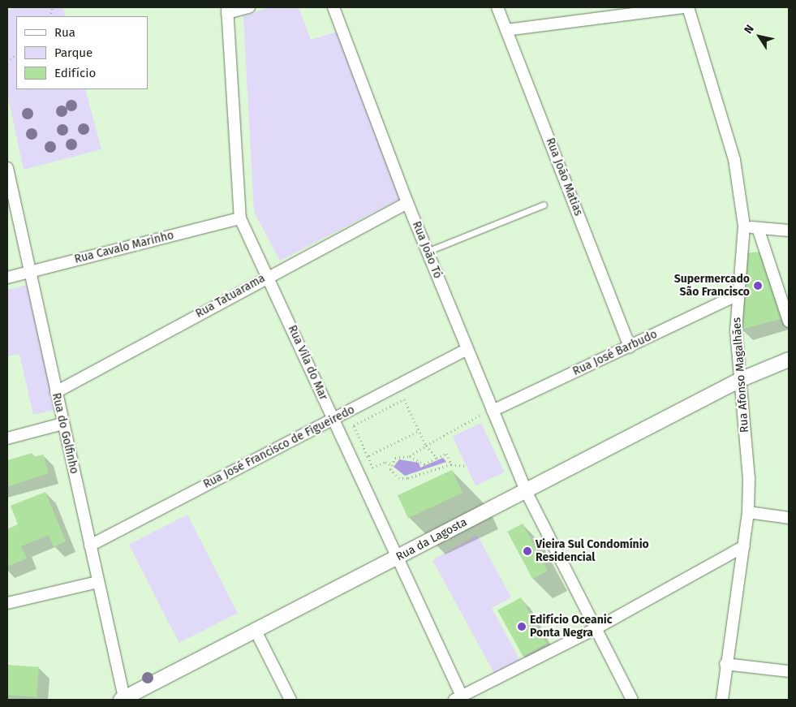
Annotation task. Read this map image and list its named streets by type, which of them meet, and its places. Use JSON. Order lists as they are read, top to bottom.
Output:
{
  "streets": {
    "street": [
      "Rua João Matias",
      "Rua Cavalo Marinho",
      "Rua João Tó",
      "Rua Tatuarama",
      "Rua José Barbudo",
      "Rua Vila do Mar",
      "Rua Afonso Magalhães",
      "Rua do Golfinho",
      "Rua José Francisco de Figueiredo",
      "Rua da Lagosta"
    ]
  },
  "crossings": [
    ["Rua João Matias", "Rua José Barbudo"],
    ["Rua Cavalo Marinho", "Rua Vila do Mar"],
    ["Rua Cavalo Marinho", "Rua do Golfinho"],
    ["Rua João Tó", "Rua Tatuarama"],
    ["Rua João Tó", "Rua José Barbudo"],
    ["Rua João Tó", "Rua José Francisco de Figueiredo"],
    ["Rua João Tó", "Rua da Lagosta"],
    ["Rua Tatuarama", "Rua Vila do Mar"],
    ["Rua Tatuarama", "Rua do Golfinho"],
    ["Rua José Barbudo", "Rua Afonso Magalhães"],
    ["Rua Vila do Mar", "Rua José Francisco de Figueiredo"],
    ["Rua Vila do Mar", "Rua da Lagosta"],
    ["Rua Afonso Magalhães", "Rua da Lagosta"],
    ["Rua do Golfinho", "Rua José Francisco de Figueiredo"],
    ["Rua do Golfinho", "Rua da Lagosta"]
  ],
  "places": ["Supermercado São Francisco", "Vieira Sul Condomínio Residencial", "Edifício Oceanic Ponta Negra"],
  "legend": ["Rua", "Parque", "Edifício"],
  "north": "top left"
}
